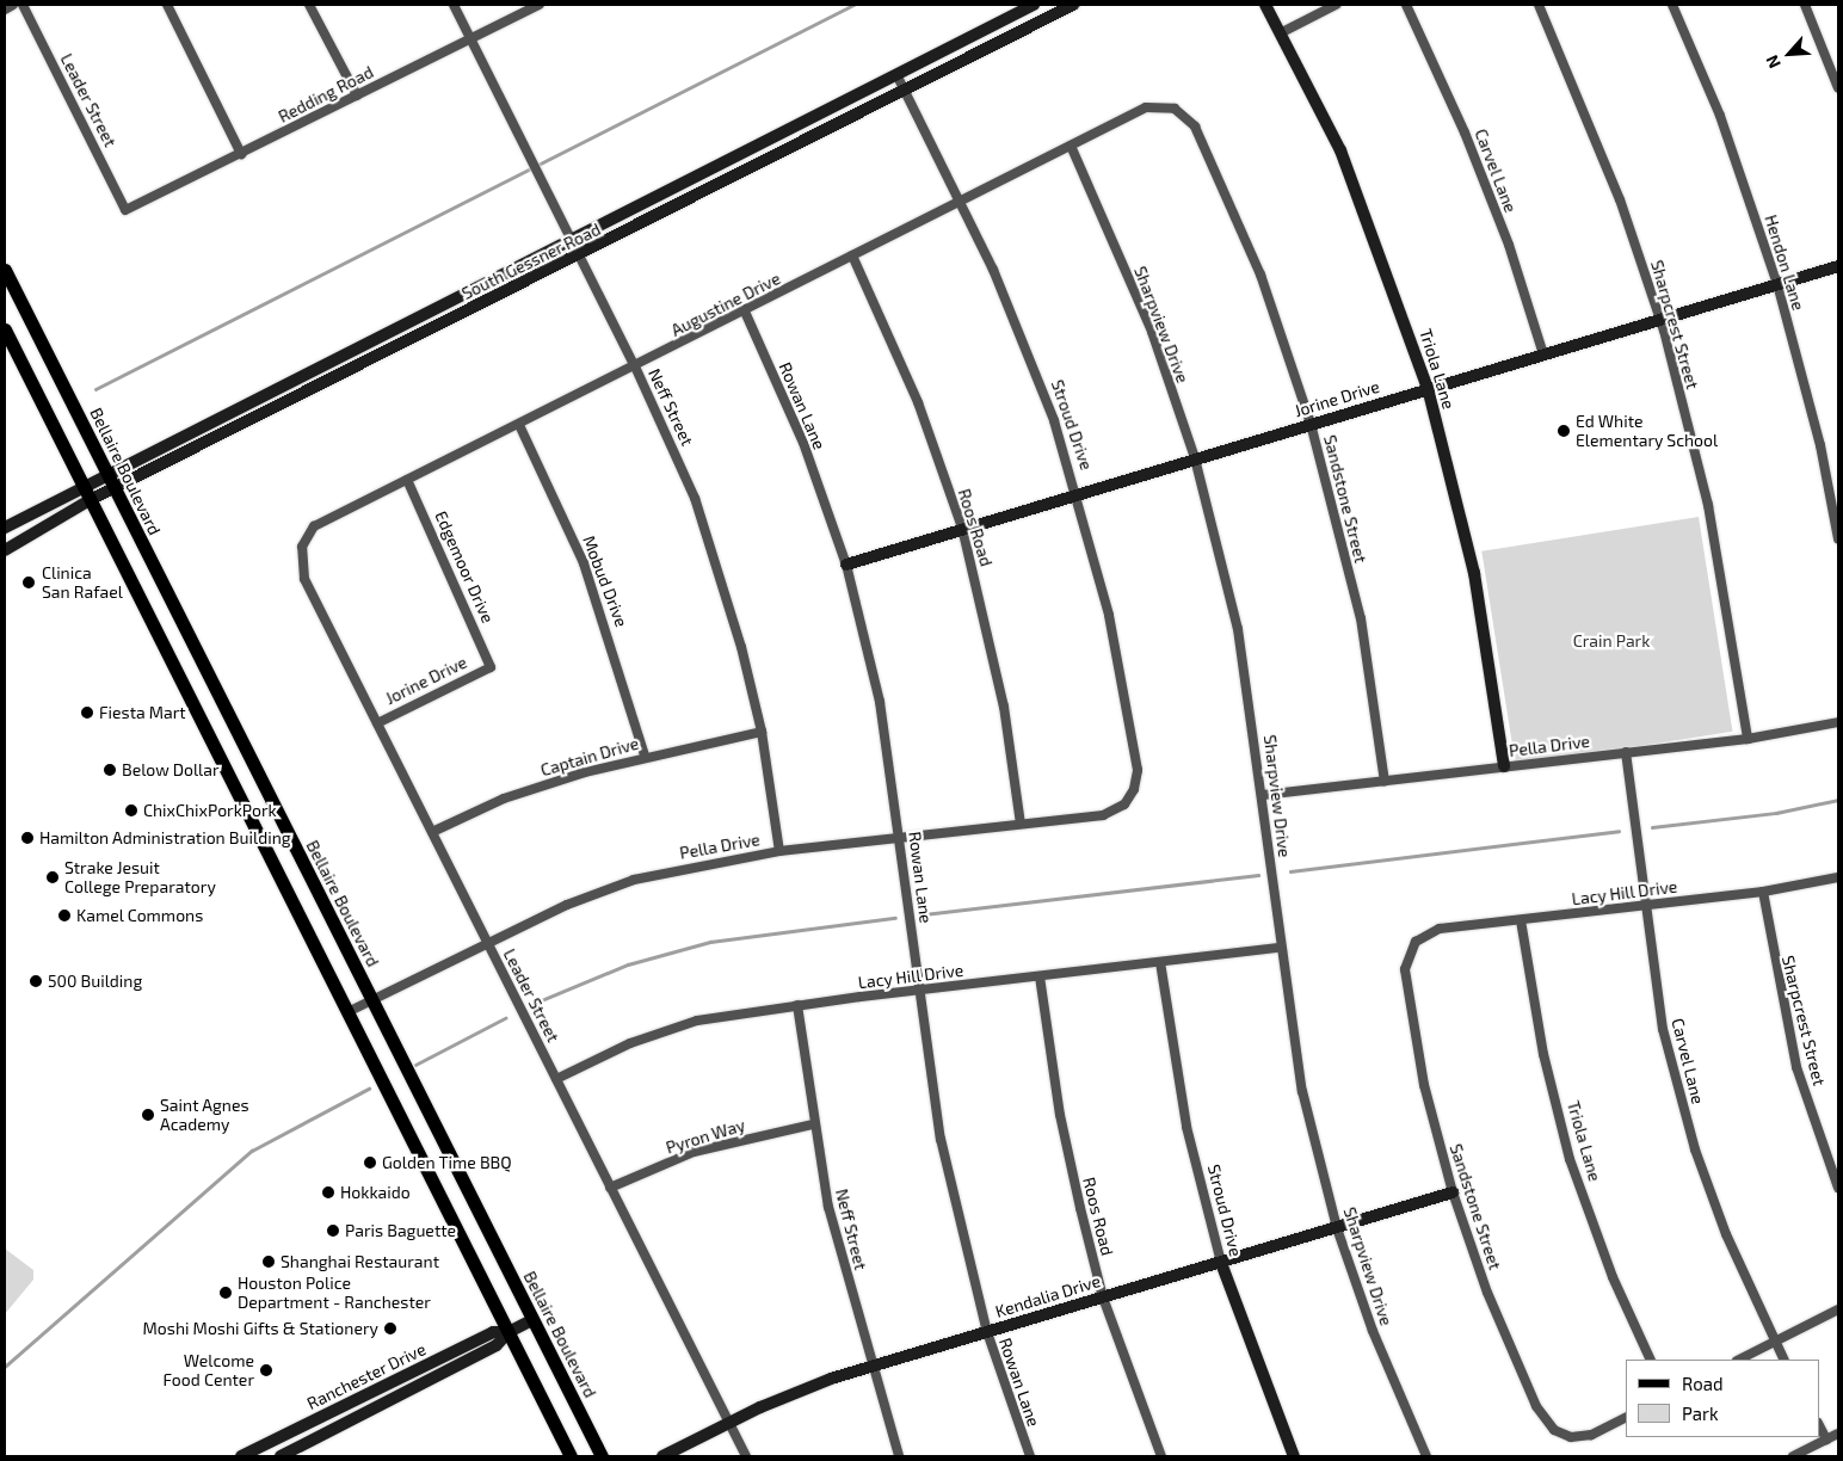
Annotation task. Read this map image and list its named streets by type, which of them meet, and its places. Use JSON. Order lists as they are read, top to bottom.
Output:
{
  "streets": {
    "main road": ["Bellaire Boulevard"],
    "street": [
      "Redding Road",
      "Leader Street",
      "Carvel Lane",
      "South Gessner Road",
      "Hendon Lane",
      "Augustine Drive",
      "Sharpview Drive",
      "Sharpcrest Street",
      "Triola Lane",
      "Jorine Drive",
      "Rowan Lane",
      "Neff Street",
      "Stroud Drive",
      "Sandstone Street",
      "Roos Road",
      "Edgemoor Drive",
      "Mobud Drive",
      "Pella Drive",
      "Captain Drive",
      "Lacy Hill Drive",
      "Pyron Way",
      "Kendalia Drive",
      "Ranchester Drive"
    ]
  },
  "crossings": [
    ["Redding Road", "Leader Street"],
    ["Redding Road", "Neff Street"],
    ["Leader Street", "Augustine Drive"],
    ["Leader Street", "Jorine Drive"],
    ["Leader Street", "Pella Drive"],
    ["Leader Street", "Captain Drive"],
    ["Leader Street", "Lacy Hill Drive"],
    ["Leader Street", "Pyron Way"],
    ["Leader Street", "Kendalia Drive"],
    ["Carvel Lane", "Jorine Drive"],
    ["Carvel Lane", "Pella Drive"],
    ["Carvel Lane", "Lacy Hill Drive"],
    ["South Gessner Road", "Neff Street"],
    ["South Gessner Road", "Stroud Drive"],
    ["South Gessner Road", "Bellaire Boulevard"],
    ["Hendon Lane", "Jorine Drive"],
    ["Augustine Drive", "Sharpview Drive"],
    ["Augustine Drive", "Rowan Lane"],
    ["Augustine Drive", "Neff Street"],
    ["Augustine Drive", "Stroud Drive"],
    ["Augustine Drive", "Sandstone Street"],
    ["Augustine Drive", "Roos Road"],
    ["Augustine Drive", "Edgemoor Drive"],
    ["Augustine Drive", "Mobud Drive"],
    ["Sharpview Drive", "Jorine Drive"],
    ["Sharpview Drive", "Pella Drive"],
    ["Sharpview Drive", "Lacy Hill Drive"],
    ["Sharpview Drive", "Kendalia Drive"],
    ["Sharpcrest Street", "Jorine Drive"],
    ["Sharpcrest Street", "Pella Drive"],
    ["Sharpcrest Street", "Lacy Hill Drive"],
    ["Triola Lane", "Jorine Drive"],
    ["Triola Lane", "Pella Drive"],
    ["Triola Lane", "Lacy Hill Drive"],
    ["Jorine Drive", "Rowan Lane"],
    ["Jorine Drive", "Stroud Drive"],
    ["Jorine Drive", "Sandstone Street"],
    ["Jorine Drive", "Roos Road"],
    ["Jorine Drive", "Edgemoor Drive"],
    ["Rowan Lane", "Pella Drive"],
    ["Rowan Lane", "Lacy Hill Drive"],
    ["Rowan Lane", "Kendalia Drive"],
    ["Neff Street", "Pella Drive"],
    ["Neff Street", "Captain Drive"],
    ["Neff Street", "Lacy Hill Drive"],
    ["Neff Street", "Pyron Way"],
    ["Neff Street", "Kendalia Drive"],
    ["Stroud Drive", "Pella Drive"],
    ["Stroud Drive", "Lacy Hill Drive"],
    ["Stroud Drive", "Kendalia Drive"],
    ["Bellaire Boulevard", "Pella Drive"],
    ["Bellaire Boulevard", "Ranchester Drive"],
    ["Sandstone Street", "Pella Drive"],
    ["Sandstone Street", "Lacy Hill Drive"],
    ["Sandstone Street", "Kendalia Drive"],
    ["Roos Road", "Pella Drive"],
    ["Roos Road", "Lacy Hill Drive"],
    ["Roos Road", "Kendalia Drive"],
    ["Mobud Drive", "Captain Drive"]
  ],
  "parks": ["Crain Park"],
  "places": [
    "Ed White Elementary School",
    "Clinica San Rafael",
    "Fiesta Mart",
    "Below Dollar",
    "ChixChixPorkPork",
    "Hamilton Administration Building",
    "Strake Jesuit College Preparatory",
    "Kamel Commons",
    "500 Building",
    "Saint Agnes Academy",
    "Golden Time BBQ",
    "Hokkaido",
    "Paris Baguette",
    "Shanghai Restaurant",
    "Houston Police Department - Ranchester",
    "Moshi Moshi Gifts & Stationery",
    "Welcome Food Center"
  ],
  "legend": ["Road", "Park"],
  "north": "bottom left"
}
